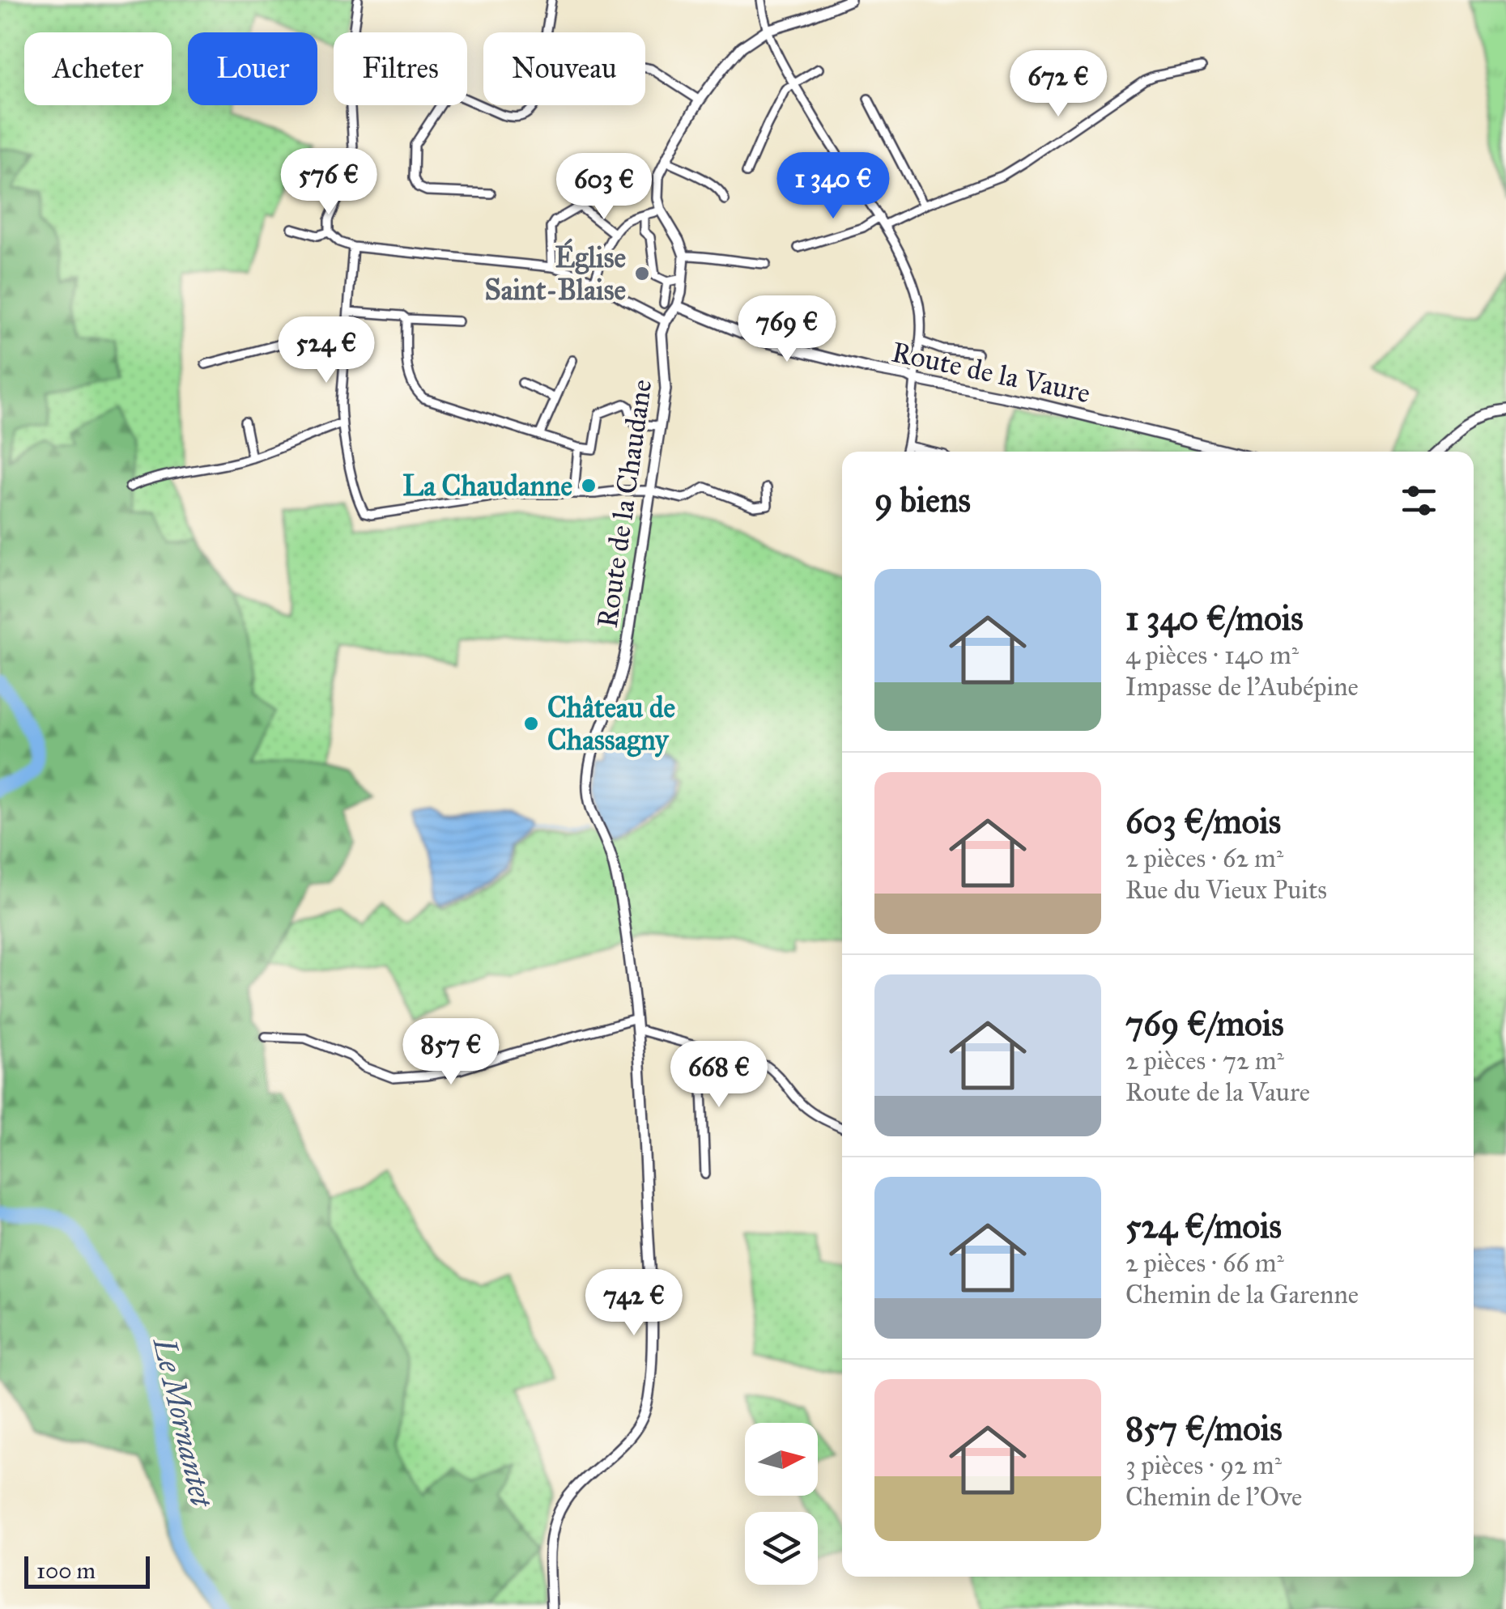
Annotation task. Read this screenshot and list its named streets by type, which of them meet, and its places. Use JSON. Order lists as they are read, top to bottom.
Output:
{
  "streets": {
    "street": ["Route de la Vaure", "Route de la Chaudane"]
  },
  "water": ["Le Mornantet"],
  "places": ["Église Saint-Blaise", "La Chaudanne", "Château de Chassagny"],
  "scale_bar": "100 m",
  "north": "right",
  "page": {
    "chip": [
      "Acheter",
      "Louer",
      "Filtres",
      "Nouveau"
    ],
    "price": [
      "672 €",
      "576 €",
      "1 340 €",
      "603 €",
      "769 €",
      "524 €",
      "857 €",
      "668 €",
      "742 €"
    ],
    "heading": "9 biens",
    "list": [
      {
        "name": "1 340 €/mois",
        "note": "4 pièces · 140 m² · Impasse de l'Aubépine"
      },
      {
        "name": "603 €/mois",
        "note": "2 pièces · 62 m² · Rue du Vieux Puits"
      },
      {
        "name": "769 €/mois",
        "note": "2 pièces · 72 m² · Route de la Vaure"
      },
      {
        "name": "524 €/mois",
        "note": "2 pièces · 66 m² · Chemin de la Garenne"
      },
      {
        "name": "857 €/mois",
        "note": "3 pièces · 92 m² · Chemin de l'Ove"
      }
    ],
    "scale": "100 m"
  }
}
